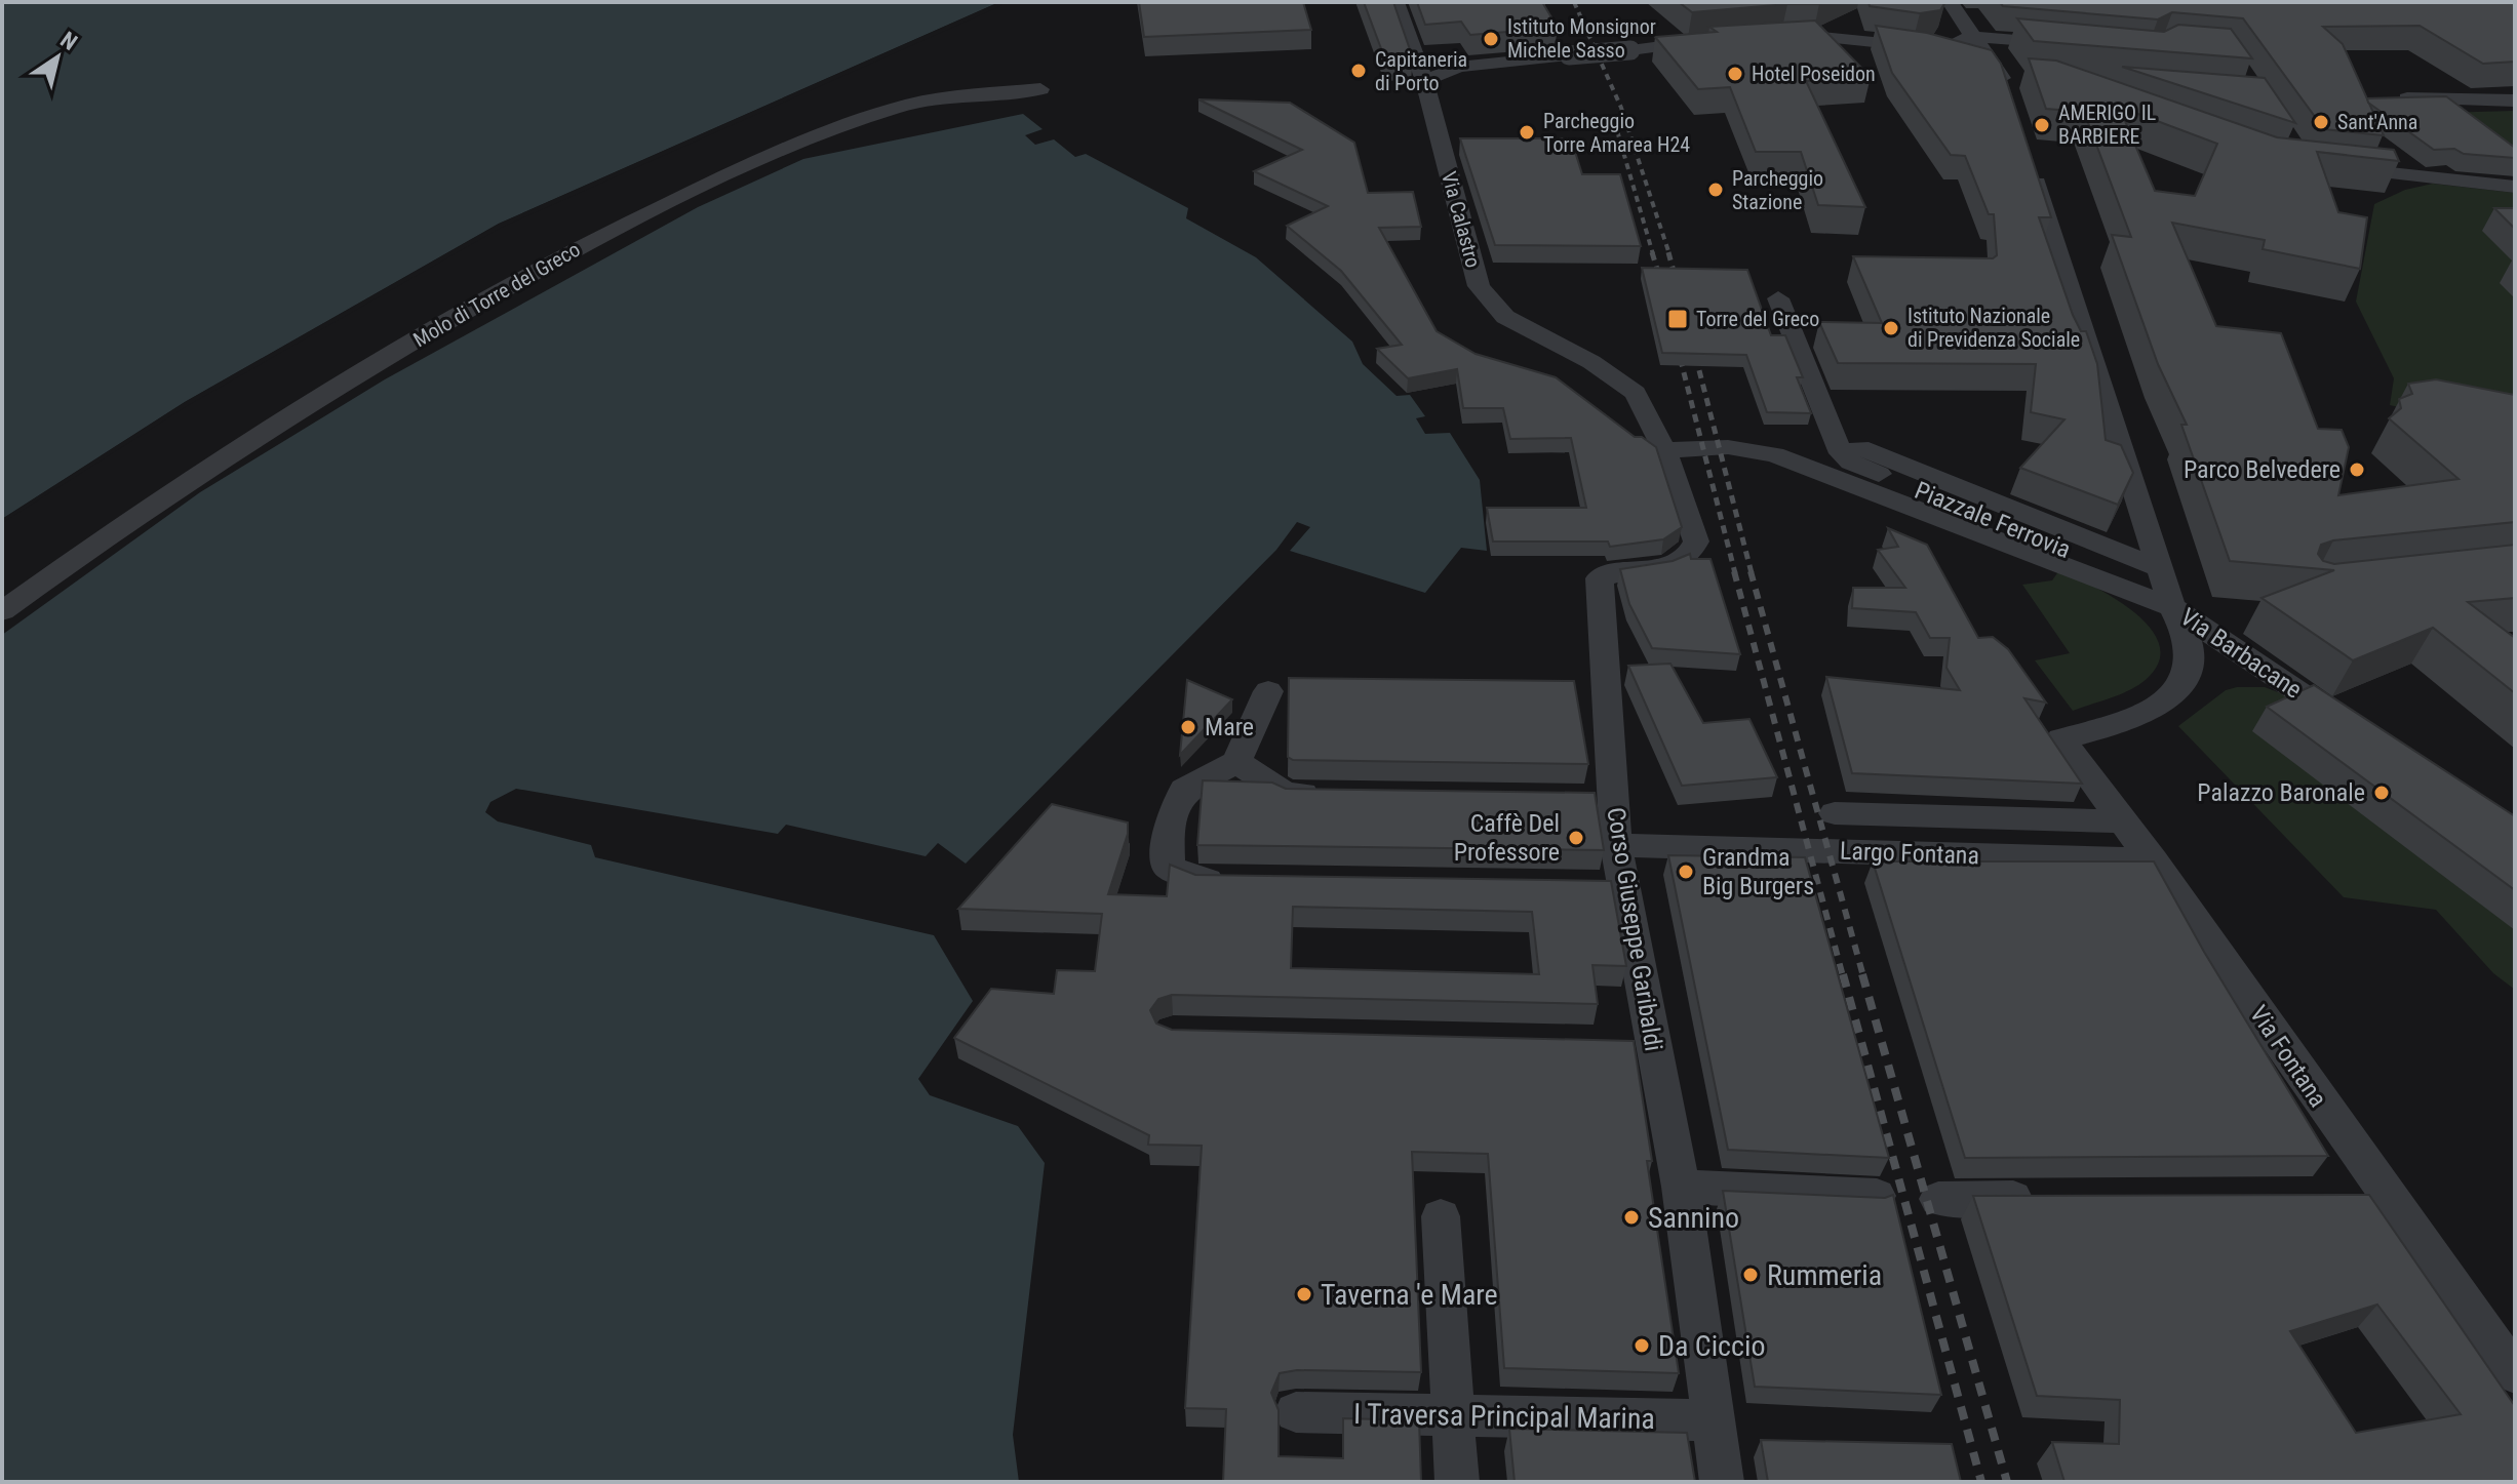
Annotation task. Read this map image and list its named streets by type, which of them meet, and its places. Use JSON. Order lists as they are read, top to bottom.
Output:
{
  "streets": {
    "street": [
      "Via Calastro",
      "Molo di Torre del Greco",
      "Piazzale Ferrovia",
      "Via Barbacane",
      "Largo Fontana",
      "Corso Giuseppe Garibaldi",
      "Via Fontana",
      "I Traversa Principal Marina"
    ]
  },
  "crossings": [
    ["Via Calastro", "Corso Giuseppe Garibaldi"],
    ["Piazzale Ferrovia", "Via Barbacane"],
    ["Piazzale Ferrovia", "Via Fontana"],
    ["Via Barbacane", "Via Fontana"],
    ["Largo Fontana", "Corso Giuseppe Garibaldi"],
    ["Largo Fontana", "Via Fontana"],
    ["Corso Giuseppe Garibaldi", "I Traversa Principal Marina"]
  ],
  "places": {
    "other": [
      "Istituto Monsignor Michele Sasso",
      "Capitaneria di Porto",
      "Hotel Poseidon",
      "Sant'Anna",
      "AMERIGO IL BARBIERE",
      "Parcheggio Torre Amarea H24",
      "Parcheggio Stazione",
      "Istituto Nazionale di Previdenza Sociale",
      "Parco Belvedere",
      "Mare",
      "Palazzo Baronale",
      "Caffè Del Professore",
      "Grandma Big Burgers",
      "Sannino",
      "Rummeria",
      "Taverna 'e Mare",
      "Da Ciccio"
    ],
    "transit": ["Torre del Greco"]
  },
  "north": "top right"
}
